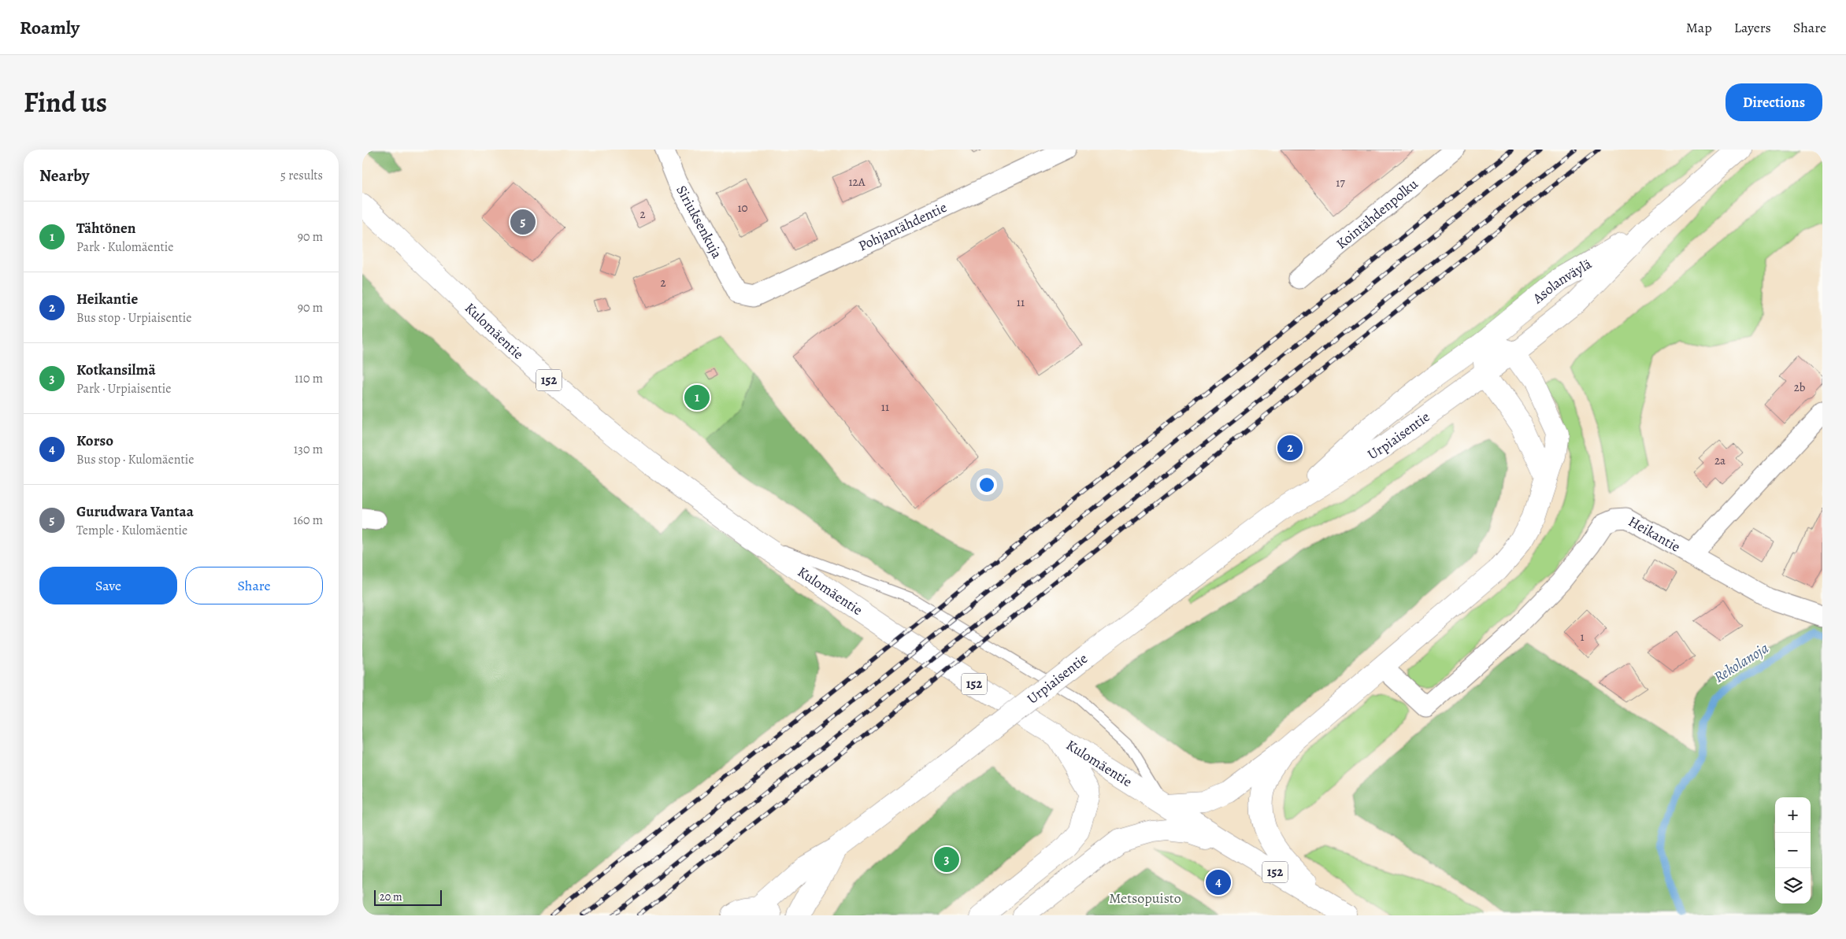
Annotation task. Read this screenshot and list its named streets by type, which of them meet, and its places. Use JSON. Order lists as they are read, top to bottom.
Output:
{
  "streets": {
    "main road": [
      "Asolanväylä",
      "Kulomäentie",
      "152",
      "Urpiaisentie"
    ],
    "street": [
      "Kointähdenpolku",
      "Siriuksenkuja",
      "Pohjantähdentie",
      "Heikantie"
    ]
  },
  "crossings": [
    ["Siriuksenkuja", "Pohjantähdentie"],
    ["Asolanväylä", "Urpiaisentie"]
  ],
  "water": ["Rekolanoja"],
  "parks": ["Metsopuisto"],
  "house_numbers": [
    "12A",
    "17",
    "10",
    "2",
    "2",
    "11",
    "2b",
    "11",
    "2a",
    "1"
  ],
  "scale_bar": "20 m",
  "page": {
    "header": "Roamly",
    "nav": ["Map", "Layers", "Share"],
    "title": "Find us",
    "buttons": [
      "Directions",
      ["Save", "Share"]
    ],
    "heading": ["Nearby", "5 results"],
    "list": [
      {
        "mark": "1",
        "name": "Tähtönen",
        "note": "Park · Kulomäentie",
        "value": "90 m"
      },
      {
        "mark": "2",
        "name": "Heikantie",
        "note": "Bus stop · Urpiaisentie",
        "value": "90 m"
      },
      {
        "mark": "3",
        "name": "Kotkansilmä",
        "note": "Park · Urpiaisentie",
        "value": "110 m"
      },
      {
        "mark": "4",
        "name": "Korso",
        "note": "Bus stop · Kulomäentie",
        "value": "130 m"
      },
      {
        "mark": "5",
        "name": "Gurudwara Vantaa",
        "note": "Temple · Kulomäentie",
        "value": "160 m"
      }
    ],
    "pins": [
      "5",
      "1",
      "2",
      "3",
      "4"
    ],
    "map_buttons": ["+", "−"],
    "scale": "20 m"
  }
}
